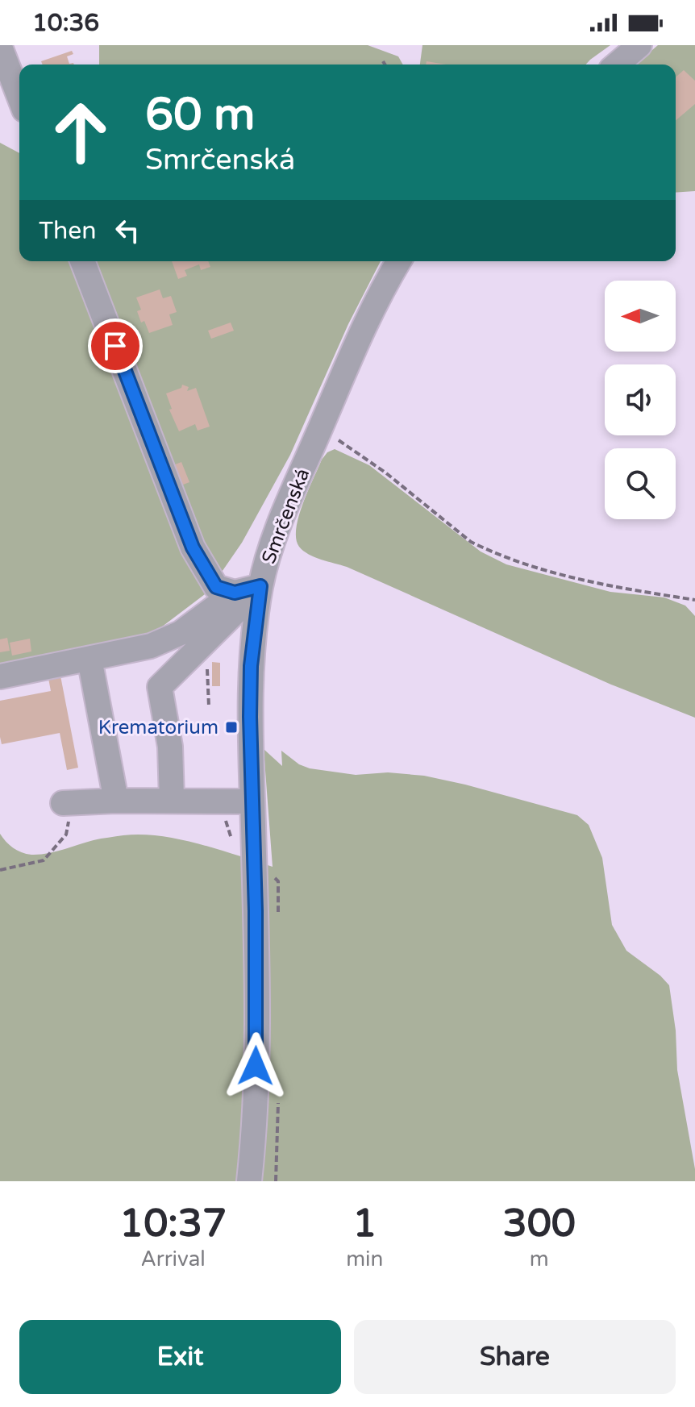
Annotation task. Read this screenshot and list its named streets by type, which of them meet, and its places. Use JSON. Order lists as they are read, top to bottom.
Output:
{
  "streets": {
    "street": ["Smrčenská"]
  },
  "places": {
    "transit": ["Krematorium"]
  },
  "north": "left",
  "page": {
    "status": "10:36",
    "turn": ["60 m", "Smrčenská"],
    "then": "Then",
    "eta": [
      "10:37",
      "Arrival",
      "1",
      "min",
      "300",
      "m"
    ],
    "buttons": ["Exit", "Share"]
  }
}
